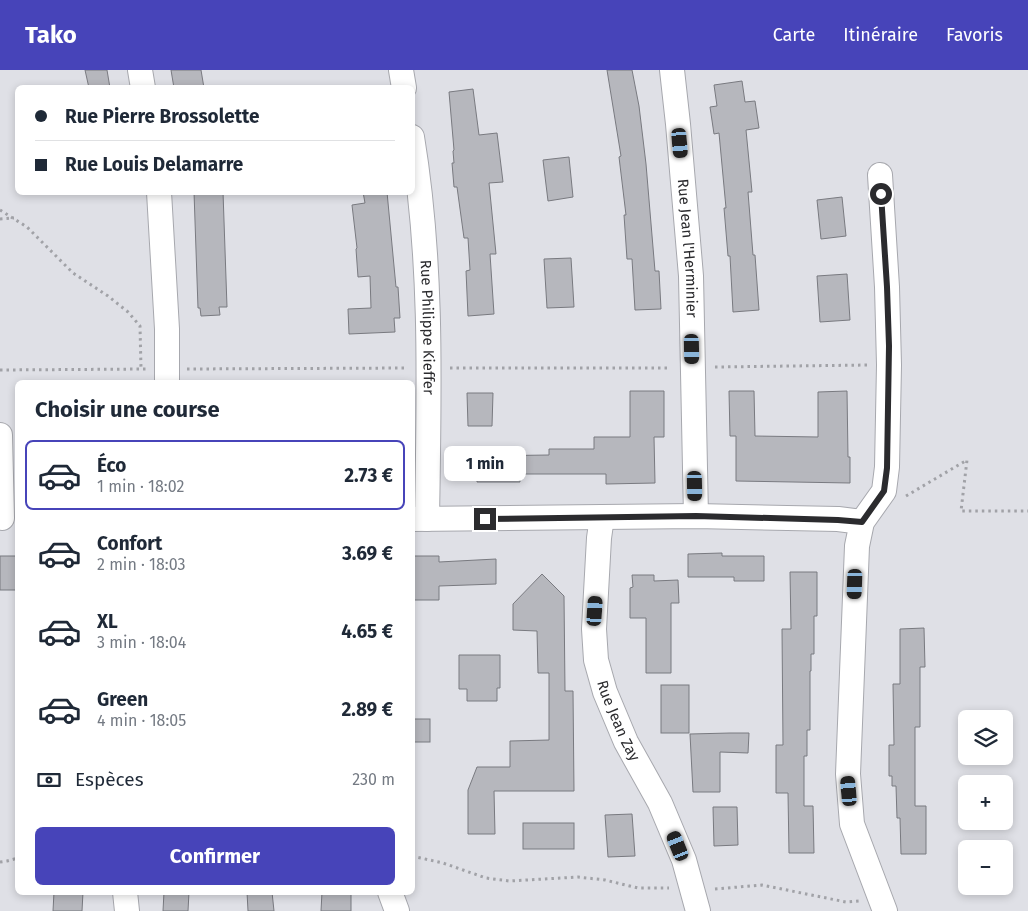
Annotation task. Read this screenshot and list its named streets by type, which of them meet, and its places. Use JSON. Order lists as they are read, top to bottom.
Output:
{
  "streets": {
    "street": ["Rue Jean l'Herminier", "Rue Philippe Kieffer", "Rue Jean Zay"]
  },
  "page": {
    "header": "Tako",
    "nav": ["Carte", "Itinéraire", "Favoris"],
    "banner": ["Rue Pierre Brossolette", "Rue Louis Delamarre"],
    "heading": "Choisir une course",
    "list": [
      {
        "name": "Éco",
        "note": "1 min · 18:02",
        "value": "2.73 €"
      },
      {
        "name": "Confort",
        "note": "2 min · 18:03",
        "value": "3.69 €"
      },
      {
        "name": "XL",
        "note": "3 min · 18:04",
        "value": "4.65 €"
      },
      {
        "name": "Green",
        "note": "4 min · 18:05",
        "value": "2.89 €"
      }
    ],
    "bubble": "1 min",
    "map_buttons": ["+", "−"],
    "pay": ["Espèces", "230 m"],
    "buttons": "Confirmer"
  }
}
